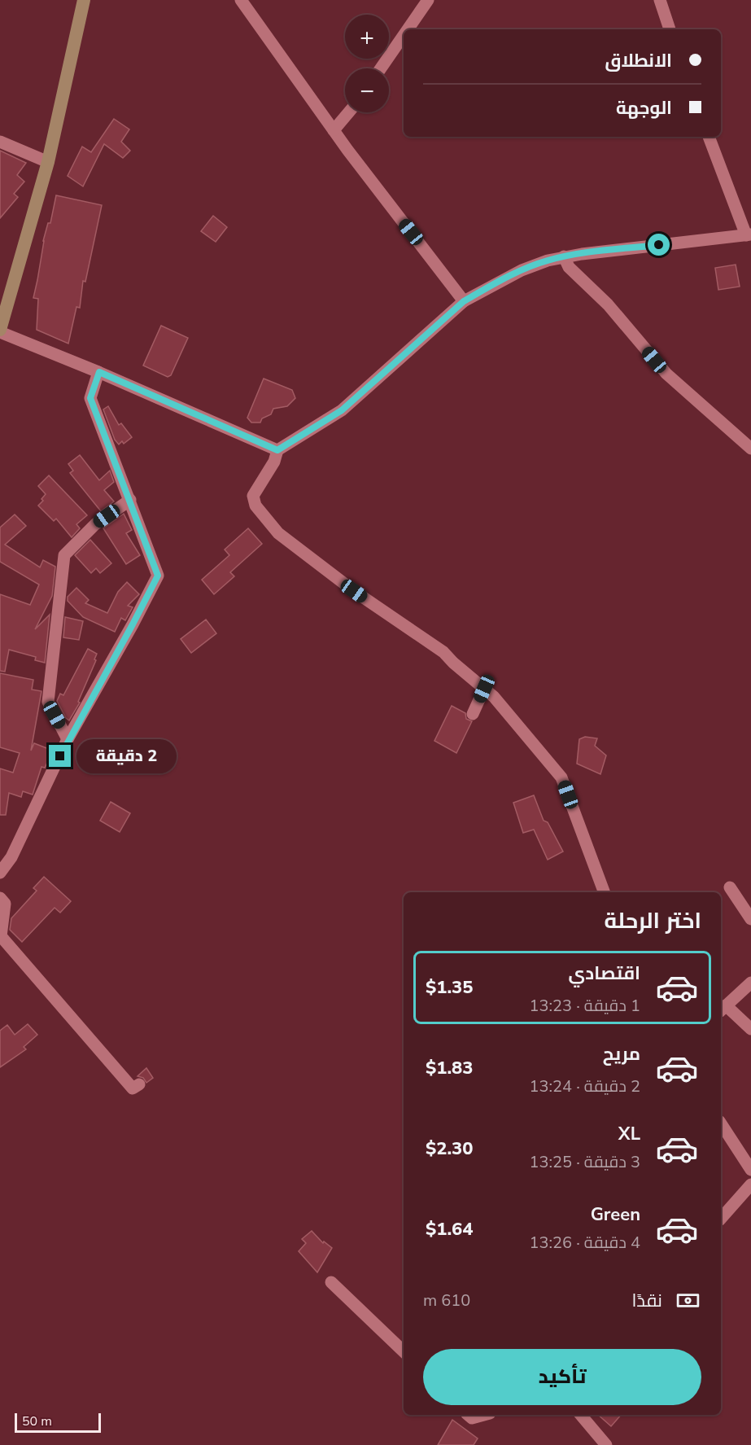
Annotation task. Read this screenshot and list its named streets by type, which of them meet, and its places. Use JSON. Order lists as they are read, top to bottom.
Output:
{
  "scale_bar": "50 m",
  "page": {
    "map_buttons": ["+", "−"],
    "banner": ["الانطلاق", "الوجهة"],
    "bubble": "2 دقيقة",
    "heading": "اختر الرحلة",
    "list": [
      {
        "name": "اقتصادي",
        "note": "1 دقيقة · 13:23",
        "value": "$1.35"
      },
      {
        "name": "مريح",
        "note": "2 دقيقة · 13:24",
        "value": "$1.83"
      },
      {
        "name": "XL",
        "note": "3 دقيقة · 13:25",
        "value": "$2.30"
      },
      {
        "name": "Green",
        "note": "4 دقيقة · 13:26",
        "value": "$1.64"
      }
    ],
    "pay": ["نقدًا", "610 m"],
    "buttons": "تأكيد",
    "scale": "50 m"
  }
}
